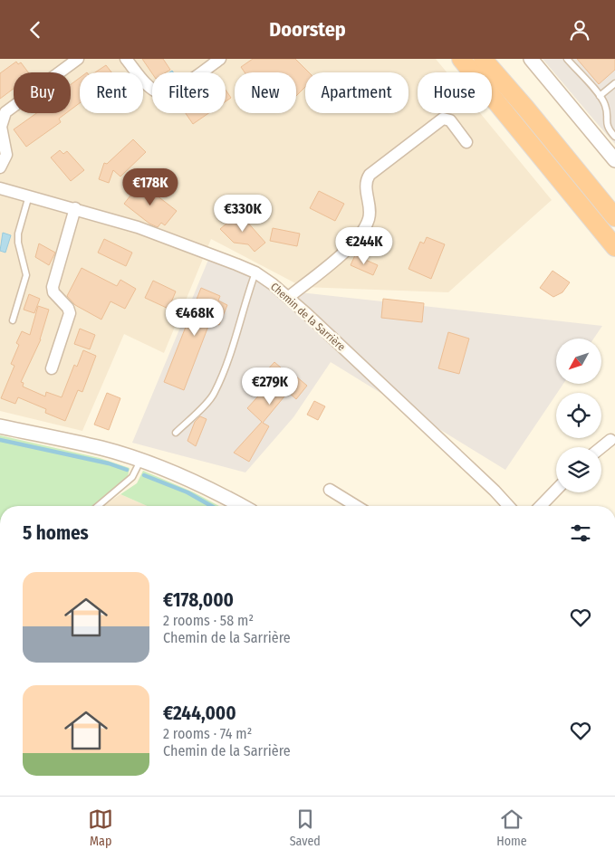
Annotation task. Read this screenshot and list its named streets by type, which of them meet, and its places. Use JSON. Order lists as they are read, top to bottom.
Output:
{
  "streets": {
    "street": ["Chemin de la Sarrière"]
  },
  "north": "bottom left",
  "page": {
    "header": "Doorstep",
    "chip": [
      "Buy",
      "Rent",
      "Filters",
      "New",
      "Apartment",
      "House"
    ],
    "price": [
      "€178K",
      "€330K",
      "€244K",
      "€468K",
      "€279K"
    ],
    "heading": "5 homes",
    "list": [
      {
        "name": "€178,000",
        "note": "2 rooms · 58 m² · Chemin de la Sarrière"
      },
      {
        "name": "€244,000",
        "note": "2 rooms · 74 m² · Chemin de la Sarrière"
      }
    ],
    "tabs": ["Map", "Saved", "Home"]
  }
}
